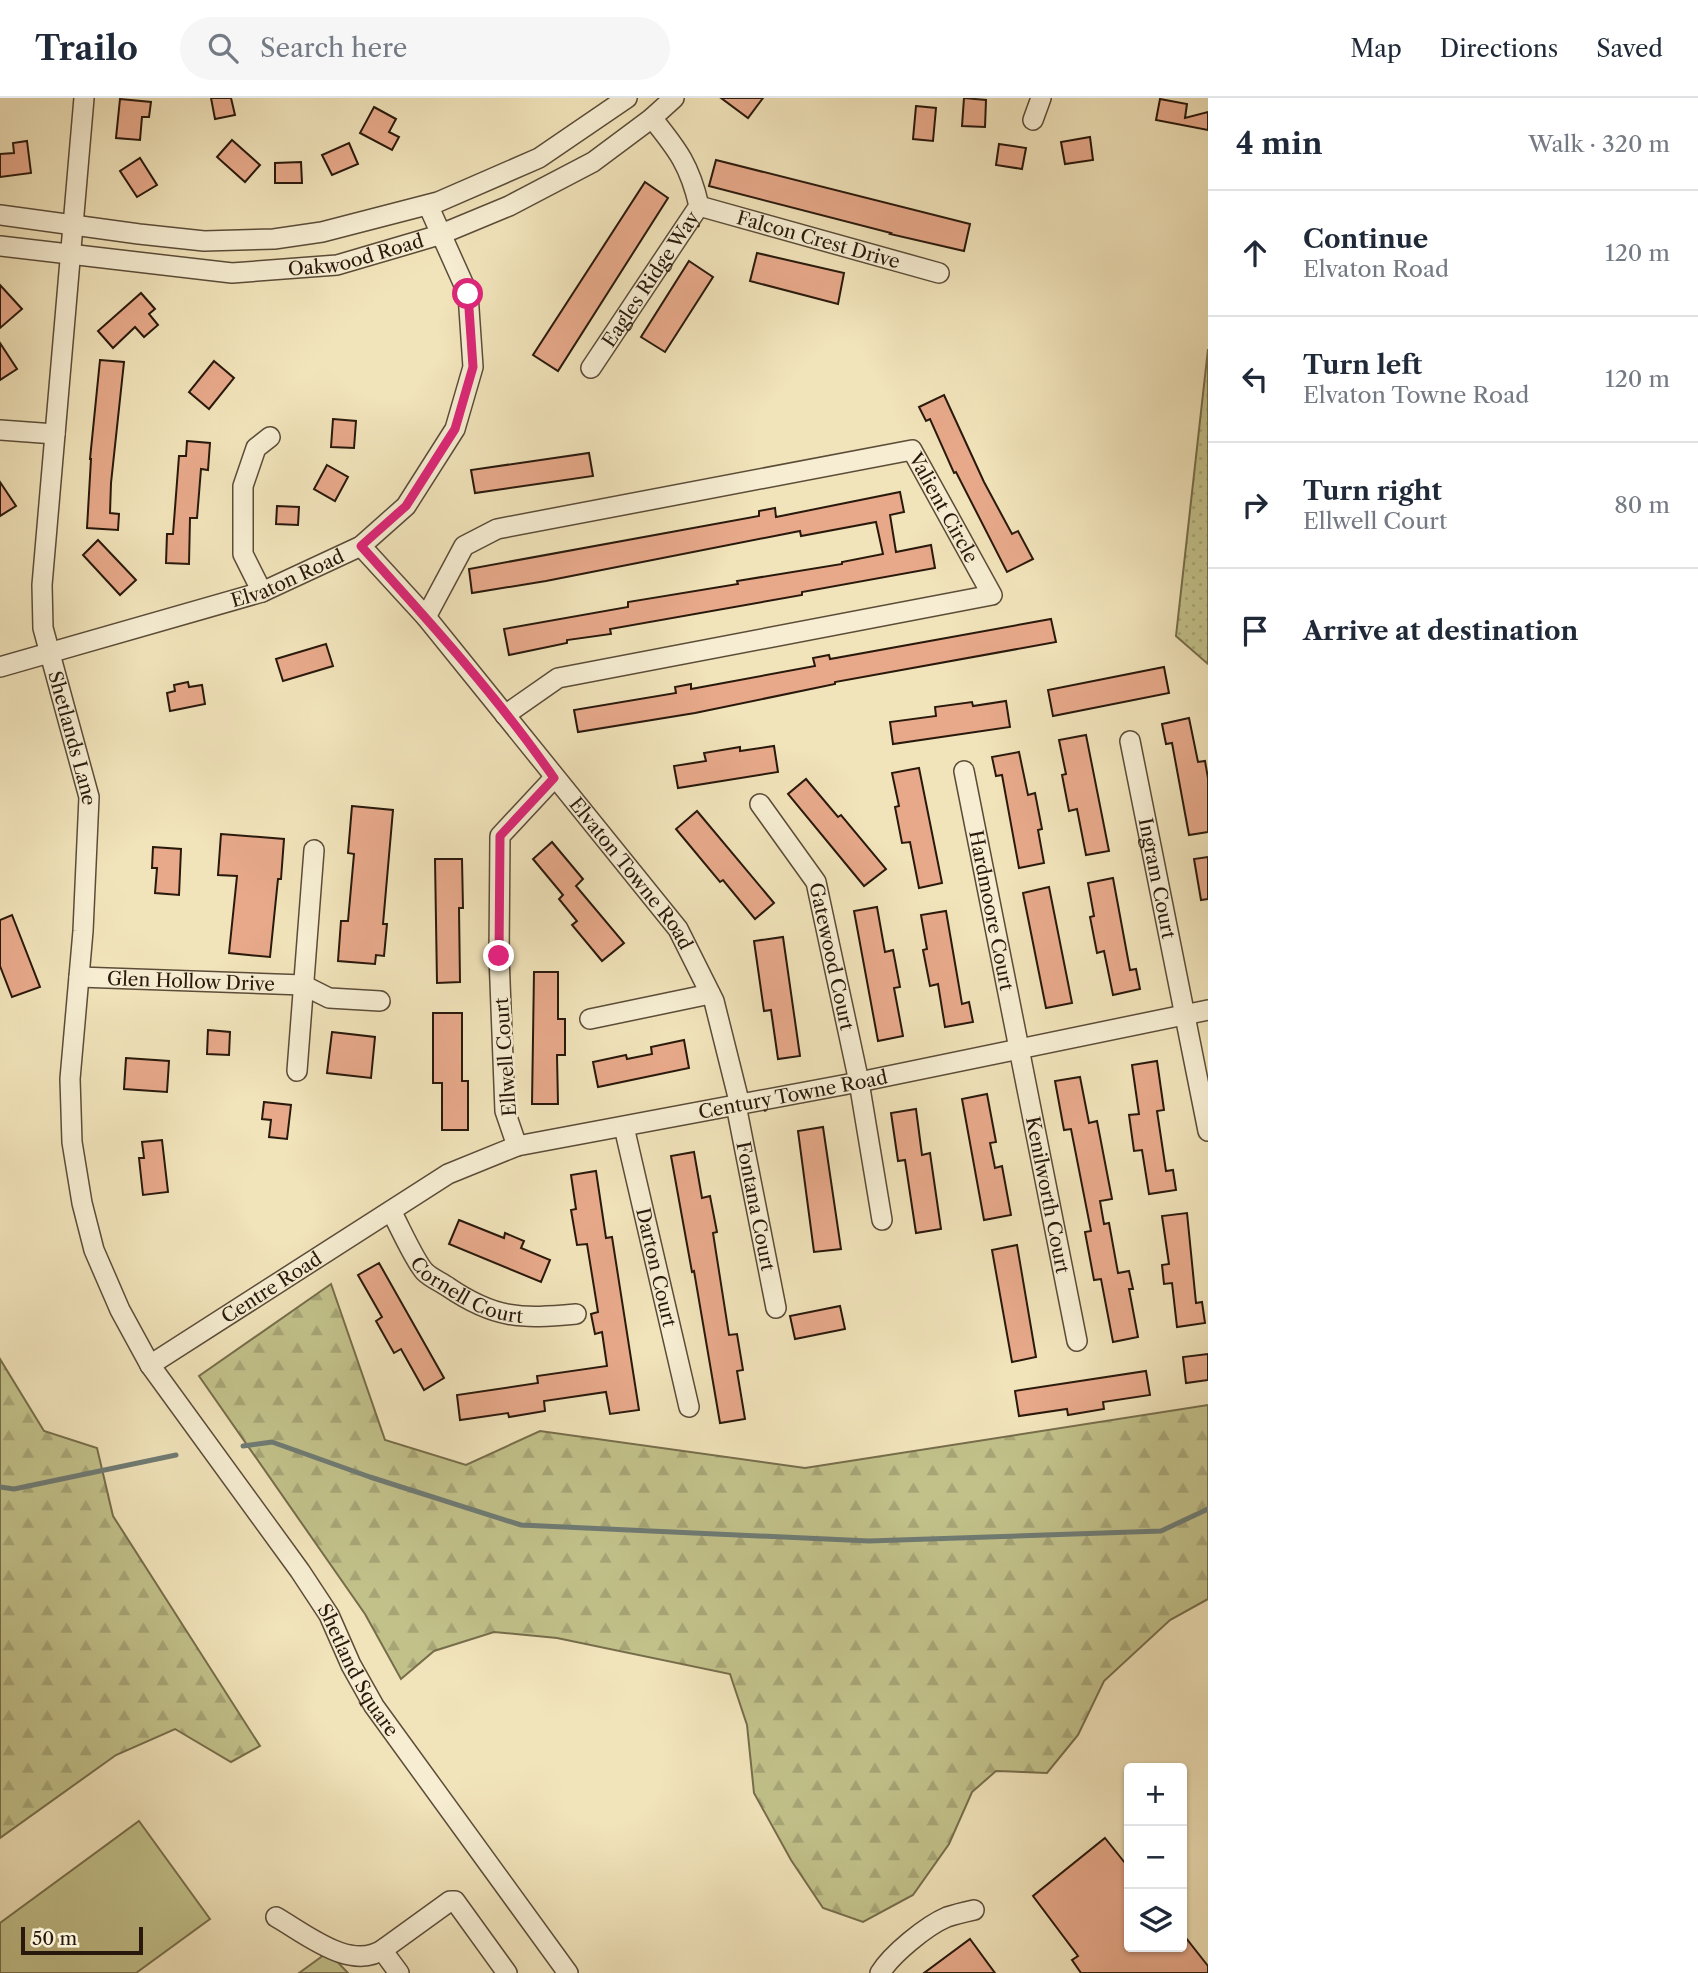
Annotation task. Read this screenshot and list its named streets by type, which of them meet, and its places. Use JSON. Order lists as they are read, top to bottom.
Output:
{
  "streets": {
    "street": [
      "Falcon Crest Drive",
      "Oakwood Road",
      "Eagles Ridge Way",
      "Valient Circle",
      "Elvaton Road",
      "Shetlands Lane",
      "Elvaton Towne Road",
      "Ingram Court",
      "Hardmoore Court",
      "Gatewood Court",
      "Glen Hollow Drive",
      "Ellwell Court",
      "Century Towne Road",
      "Kenilworth Court",
      "Fontana Court",
      "Darton Court",
      "Cornell Court",
      "Centre Road",
      "Shetland Square"
    ]
  },
  "crossings": [
    ["Falcon Crest Drive", "Eagles Ridge Way"],
    ["Oakwood Road", "Eagles Ridge Way"],
    ["Oakwood Road", "Elvaton Road"],
    ["Oakwood Road", "Shetlands Lane"],
    ["Valient Circle", "Elvaton Towne Road"],
    ["Elvaton Road", "Shetlands Lane"],
    ["Elvaton Road", "Elvaton Towne Road"],
    ["Shetlands Lane", "Glen Hollow Drive"],
    ["Shetlands Lane", "Centre Road"],
    ["Shetlands Lane", "Shetland Square"],
    ["Elvaton Towne Road", "Ellwell Court"],
    ["Elvaton Towne Road", "Century Towne Road"],
    ["Elvaton Towne Road", "Fontana Court"],
    ["Ingram Court", "Century Towne Road"],
    ["Hardmoore Court", "Century Towne Road"],
    ["Hardmoore Court", "Kenilworth Court"],
    ["Gatewood Court", "Century Towne Road"],
    ["Ellwell Court", "Century Towne Road"],
    ["Century Towne Road", "Kenilworth Court"],
    ["Century Towne Road", "Fontana Court"],
    ["Century Towne Road", "Darton Court"],
    ["Century Towne Road", "Cornell Court"],
    ["Century Towne Road", "Centre Road"],
    ["Cornell Court", "Centre Road"],
    ["Centre Road", "Shetland Square"]
  ],
  "scale_bar": "50 m",
  "page": {
    "header": "Trailo",
    "search": "Search here",
    "nav": ["Map", "Directions", "Saved"],
    "heading": ["4 min", "Walk · 320 m"],
    "list": [
      ["Continue", "Elvaton Road", "120 m"],
      ["Turn left", "Elvaton Towne Road", "120 m"],
      ["Turn right", "Ellwell Court", "80 m"],
      "Arrive at destination"
    ],
    "map_buttons": ["+", "−"],
    "scale": "50 m"
  }
}
